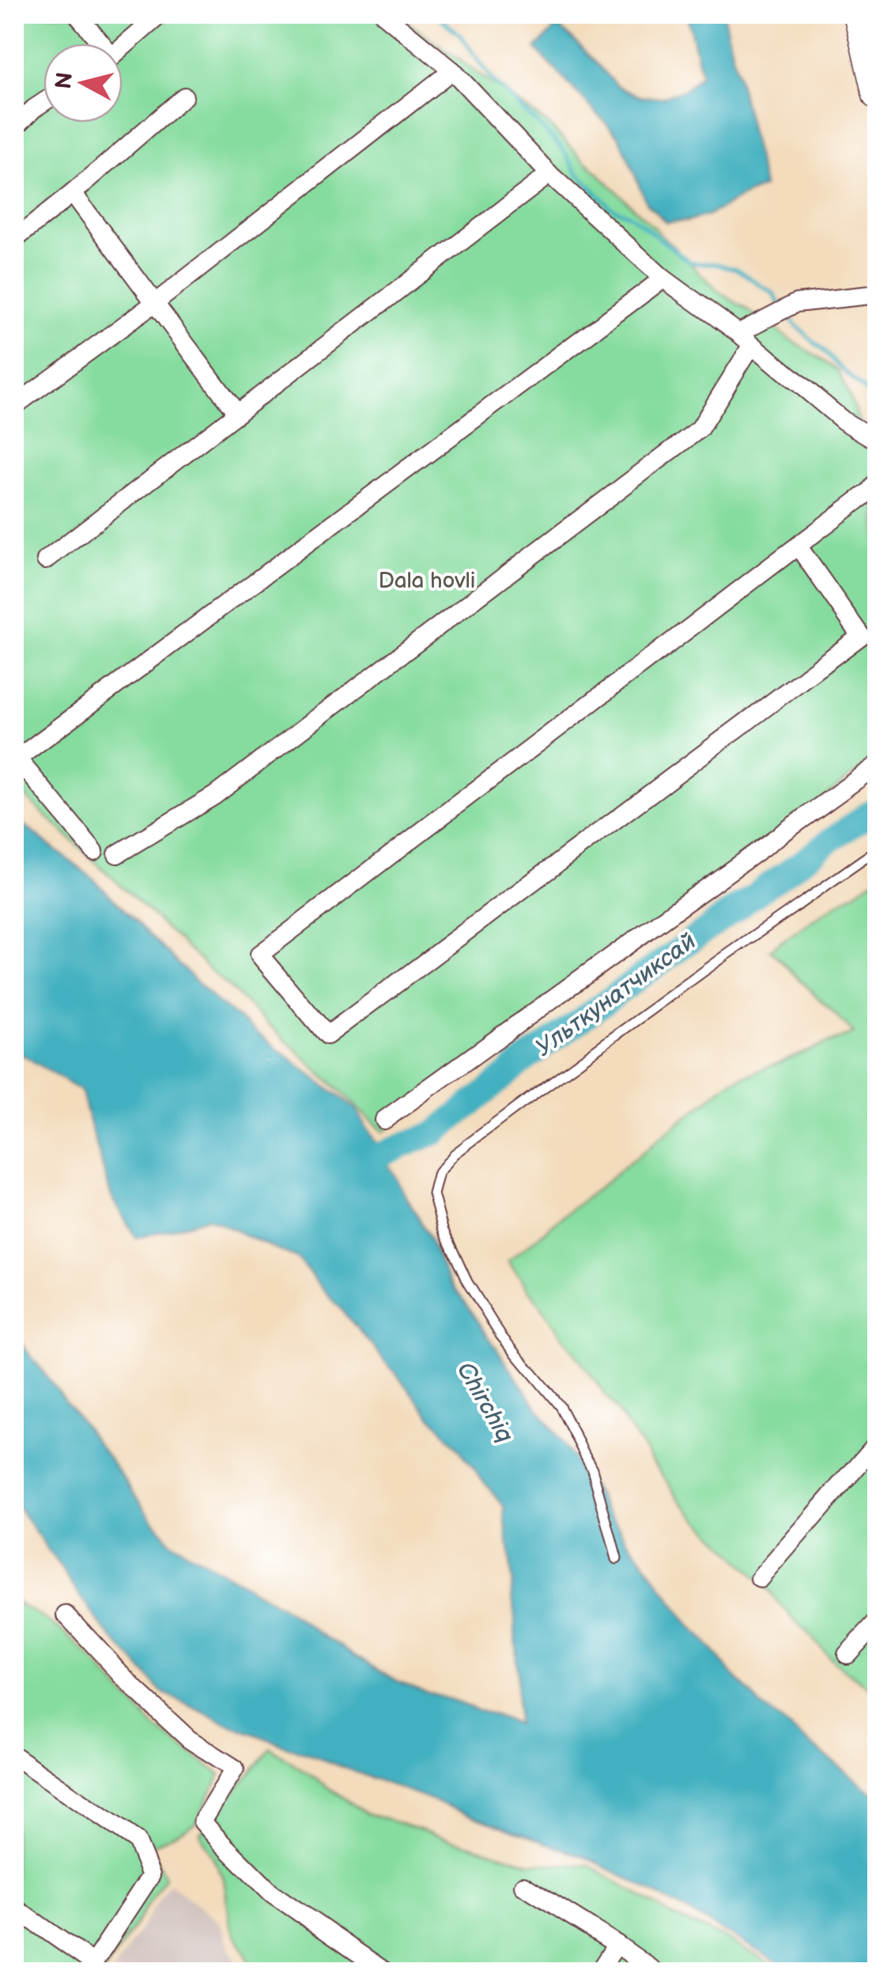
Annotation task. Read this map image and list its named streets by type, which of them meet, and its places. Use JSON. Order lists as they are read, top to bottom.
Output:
{
  "water": ["Ульткунатчиксай", "Chirchiq"],
  "parks": ["Dala hovli"],
  "north": "left"
}
